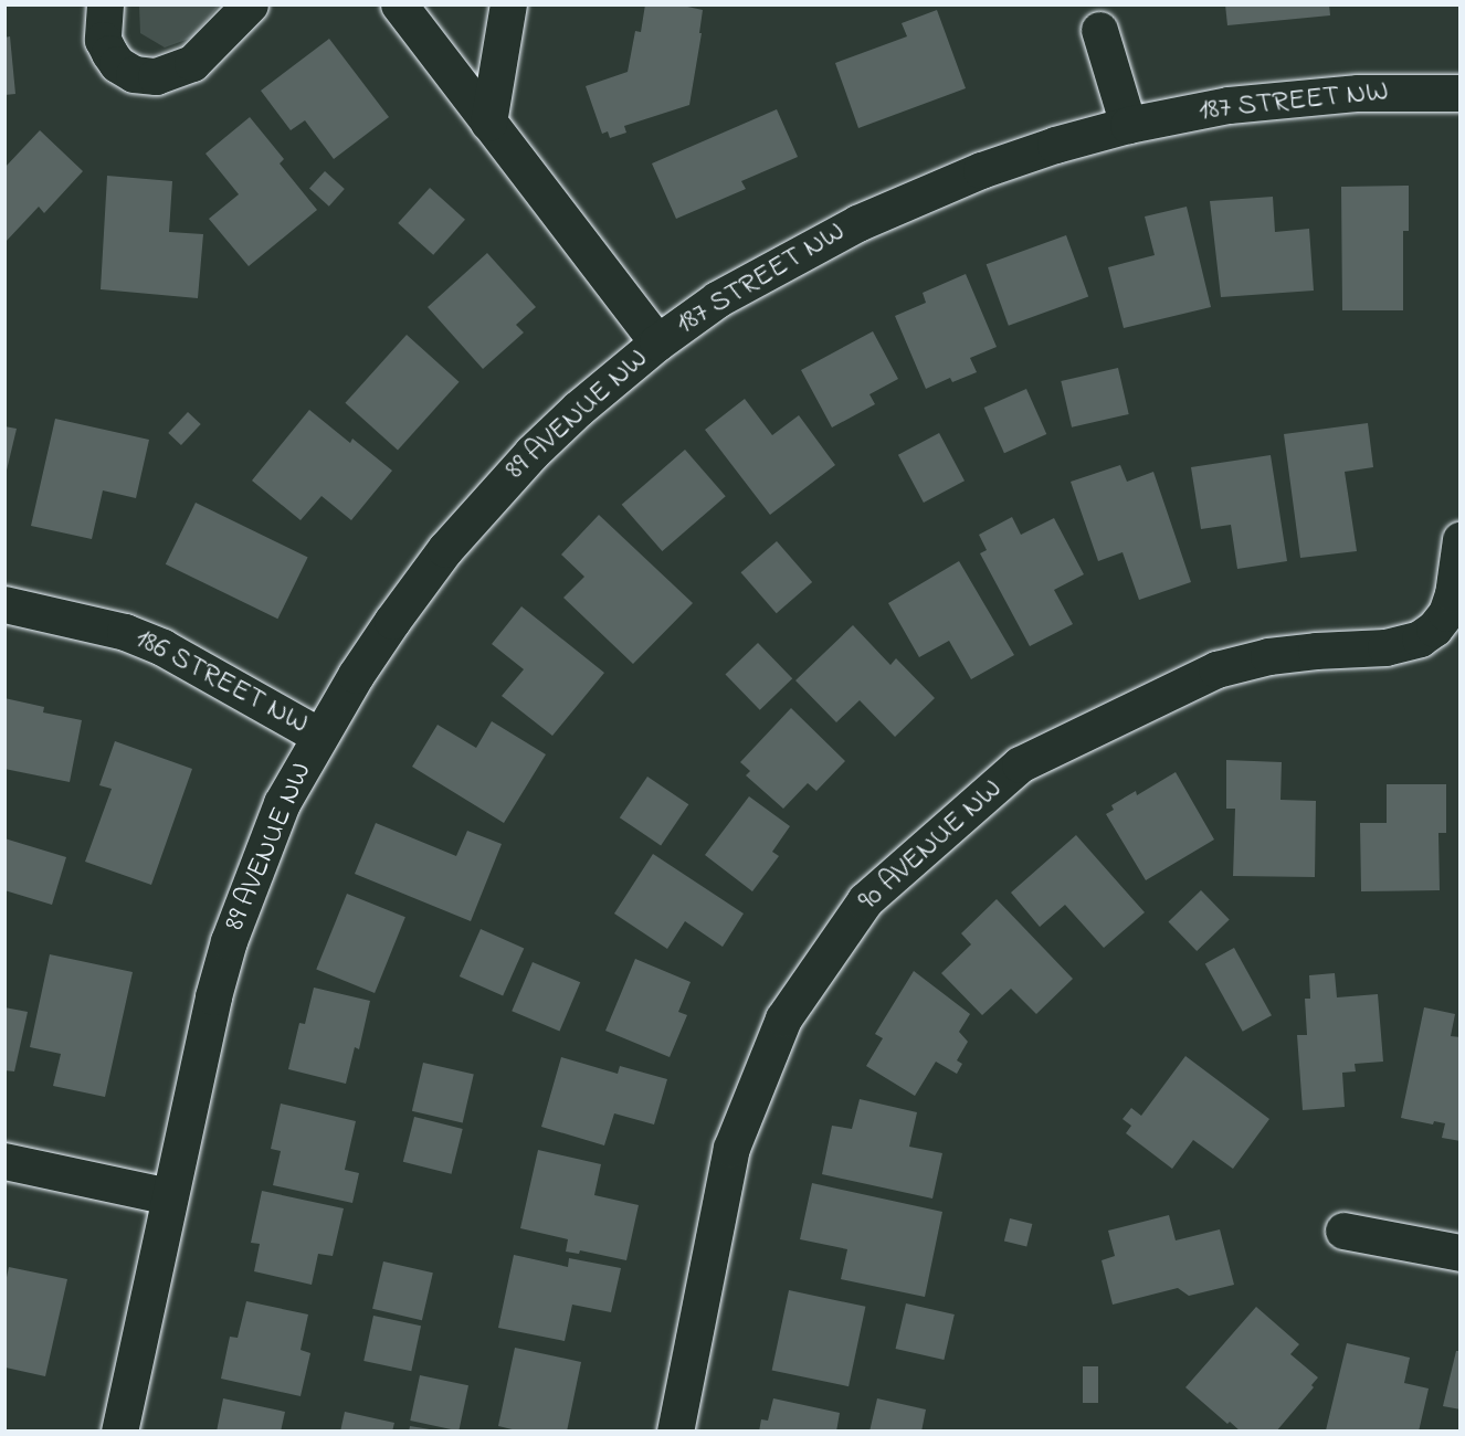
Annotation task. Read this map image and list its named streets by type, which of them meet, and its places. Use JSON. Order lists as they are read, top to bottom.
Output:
{
  "streets": {
    "street": [
      "187 STREET NW",
      "89 AVENUE NW",
      "186 STREET NW",
      "90 AVENUE NW"
    ]
  },
  "crossings": [
    ["187 STREET NW", "89 AVENUE NW"],
    ["89 AVENUE NW", "186 STREET NW"]
  ]
}
